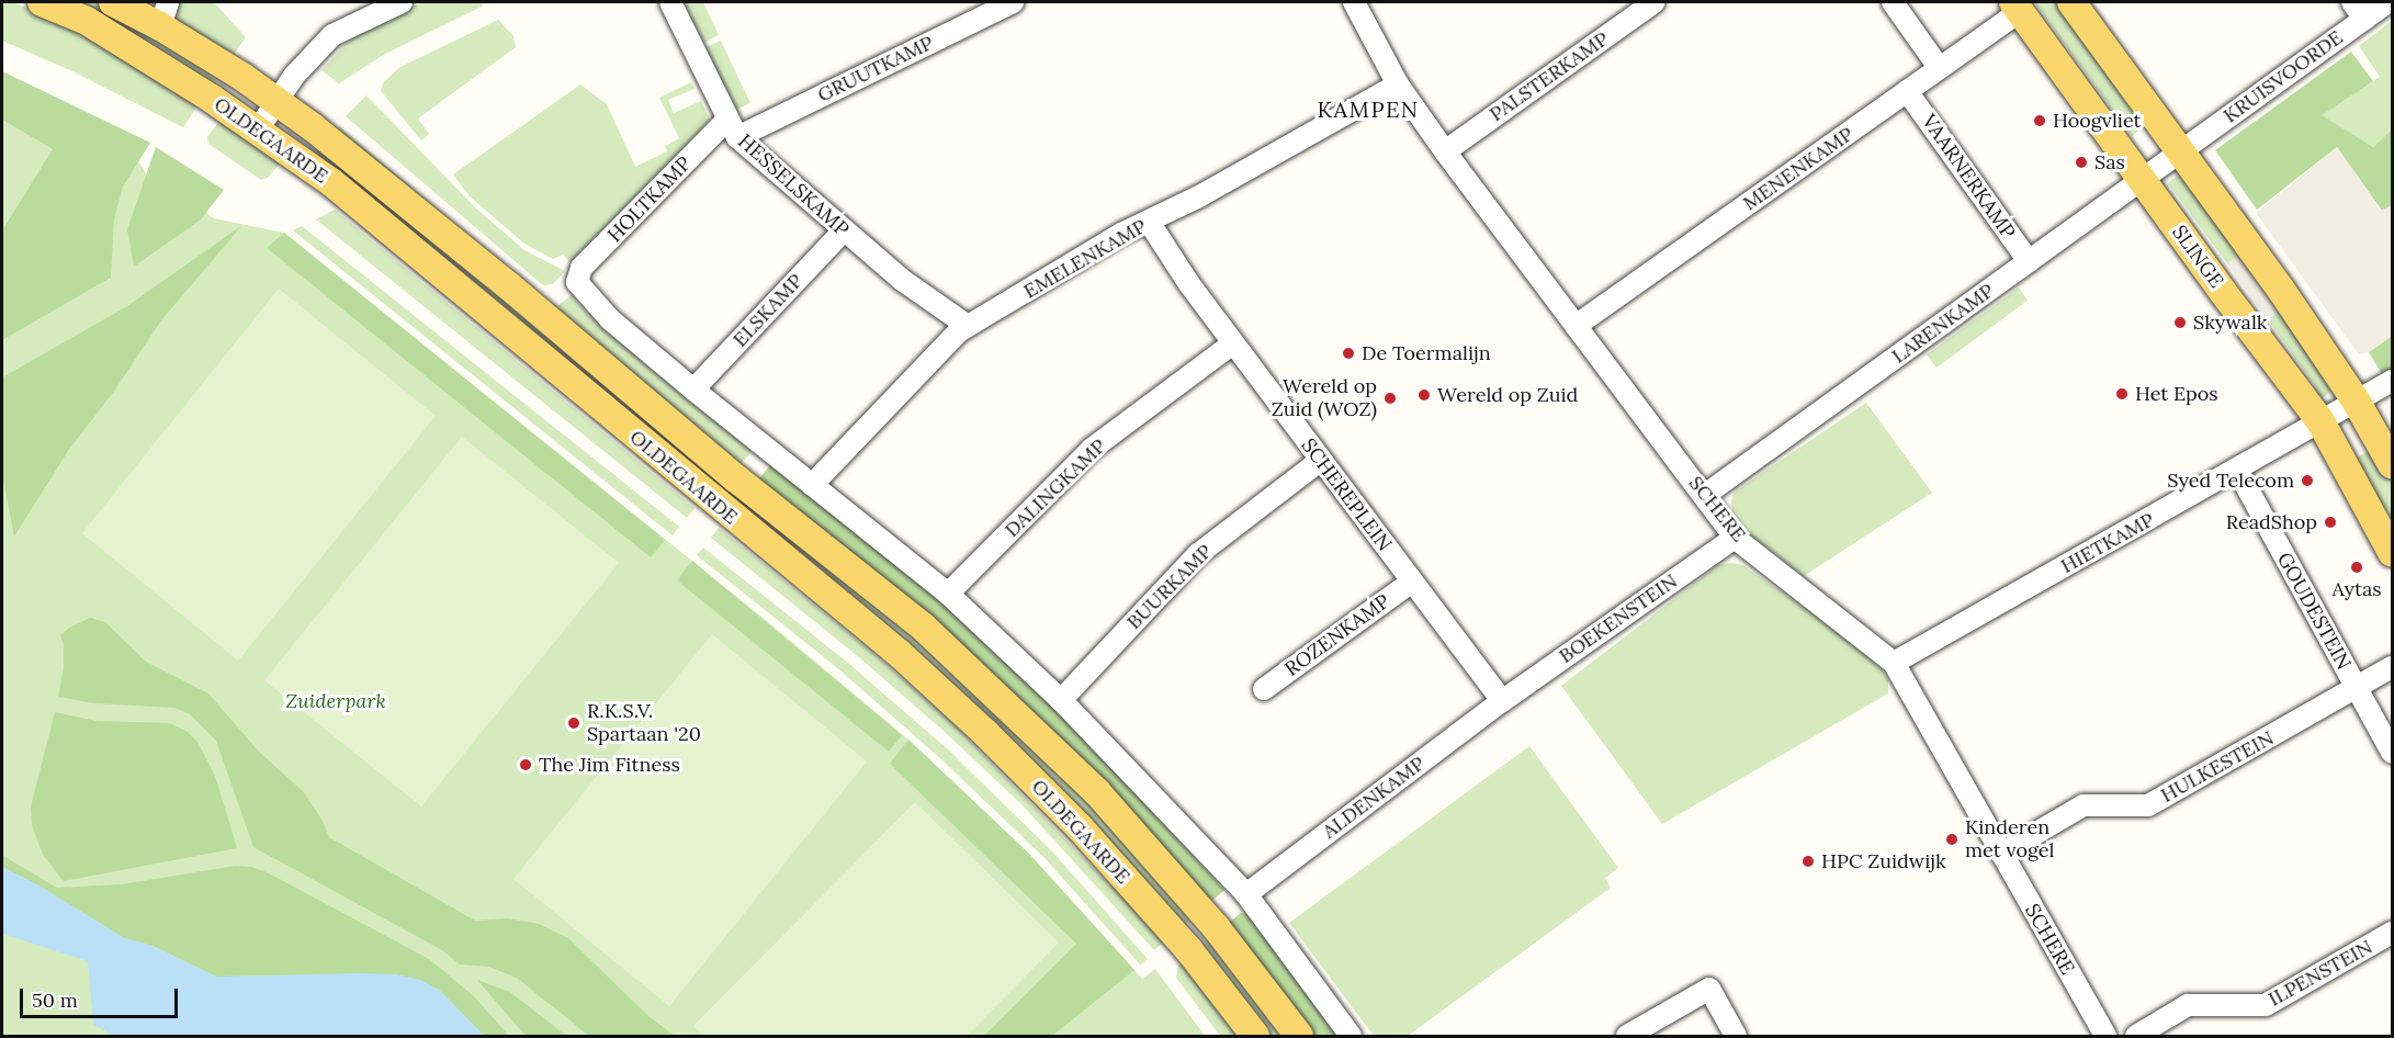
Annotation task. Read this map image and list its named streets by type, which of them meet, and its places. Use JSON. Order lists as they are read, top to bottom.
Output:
{
  "streets": {
    "main road": ["OLDEGAARDE", "SLINGE"],
    "street": [
      "GRUUTKAMP",
      "PALSTERKAMP",
      "KRUISVOORDE",
      "MENENKAMP",
      "VAARNERKAMP",
      "HESSELSKAMP",
      "HOLTKAMP",
      "EMELENKAMP",
      "ELSKAMP",
      "LARENKAMP",
      "DALINGKAMP",
      "SCHEREPLEIN",
      "SCHERE",
      "HIETKAMP",
      "BUURKAMP",
      "GOUDESTEIN",
      "BOEKENSTEIN",
      "ROZENKAMP",
      "HULKESTEIN",
      "ALDENKAMP",
      "ILPENSTEIN"
    ]
  },
  "crossings": [
    ["GRUUTKAMP", "HESSELSKAMP"],
    ["GRUUTKAMP", "HOLTKAMP"],
    ["PALSTERKAMP", "SCHERE"],
    ["KRUISVOORDE", "LARENKAMP"],
    ["MENENKAMP", "VAARNERKAMP"],
    ["MENENKAMP", "SLINGE"],
    ["MENENKAMP", "SCHERE"],
    ["VAARNERKAMP", "LARENKAMP"],
    ["HESSELSKAMP", "HOLTKAMP"],
    ["HESSELSKAMP", "EMELENKAMP"],
    ["HESSELSKAMP", "ELSKAMP"],
    ["HOLTKAMP", "ELSKAMP"],
    ["SLINGE", "LARENKAMP"],
    ["SLINGE", "HIETKAMP"],
    ["EMELENKAMP", "SCHEREPLEIN"],
    ["EMELENKAMP", "SCHERE"],
    ["LARENKAMP", "SCHERE"],
    ["DALINGKAMP", "SCHEREPLEIN"],
    ["SCHEREPLEIN", "BUURKAMP"],
    ["SCHEREPLEIN", "BOEKENSTEIN"],
    ["SCHEREPLEIN", "ROZENKAMP"],
    ["SCHEREPLEIN", "ALDENKAMP"],
    ["SCHERE", "HIETKAMP"],
    ["SCHERE", "BOEKENSTEIN"],
    ["SCHERE", "HULKESTEIN"],
    ["HIETKAMP", "GOUDESTEIN"],
    ["GOUDESTEIN", "HULKESTEIN"],
    ["BOEKENSTEIN", "ALDENKAMP"]
  ],
  "districts": ["KAMPEN"],
  "parks": ["Zuiderpark"],
  "places": [
    "Hoogvliet",
    "Sas",
    "Skywalk",
    "De Toermalijn",
    "Het Epos",
    "Wereld op Zuid",
    "Wereld op Zuid (WOZ)",
    "Syed Telecom",
    "ReadShop",
    "Aytas",
    "R.K.S.V. Spartaan '20",
    "The Jim Fitness",
    "Kinderen met vogel",
    "HPC Zuidwijk"
  ],
  "scale_bar": "50 m"
}
